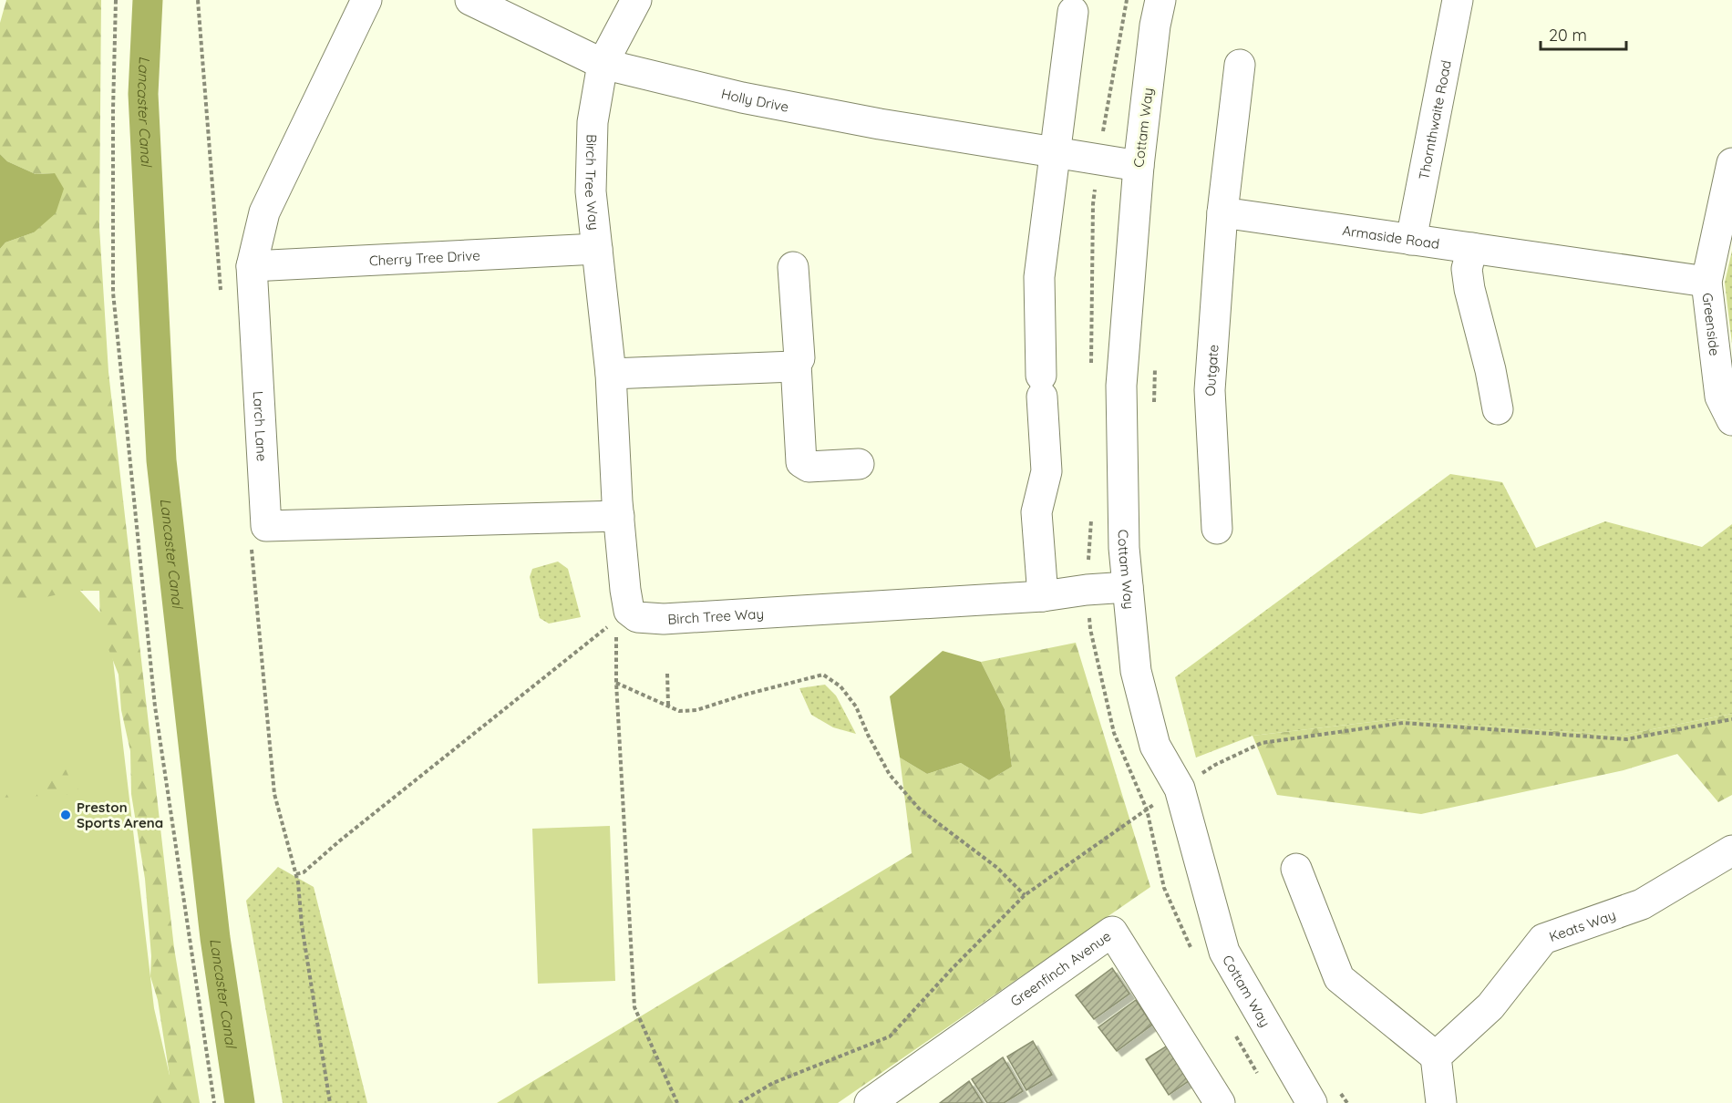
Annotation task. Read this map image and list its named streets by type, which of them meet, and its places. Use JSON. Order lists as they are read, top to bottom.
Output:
{
  "streets": {
    "street": [
      "Holly Drive",
      "Thornthwaite Road",
      "Cottam Way",
      "Birch Tree Way",
      "Armaside Road",
      "Cherry Tree Drive",
      "Greenside",
      "Outgate",
      "Larch Lane",
      "Keats Way",
      "Greenfinch Avenue"
    ]
  },
  "crossings": [
    ["Holly Drive", "Cottam Way"],
    ["Holly Drive", "Birch Tree Way"],
    ["Thornthwaite Road", "Armaside Road"],
    ["Cottam Way", "Birch Tree Way"],
    ["Birch Tree Way", "Cherry Tree Drive"],
    ["Birch Tree Way", "Larch Lane"],
    ["Armaside Road", "Greenside"],
    ["Armaside Road", "Outgate"],
    ["Cherry Tree Drive", "Larch Lane"]
  ],
  "water": ["Lancaster Canal"],
  "places": ["Preston Sports Arena"],
  "scale_bar": "20 m"
}
